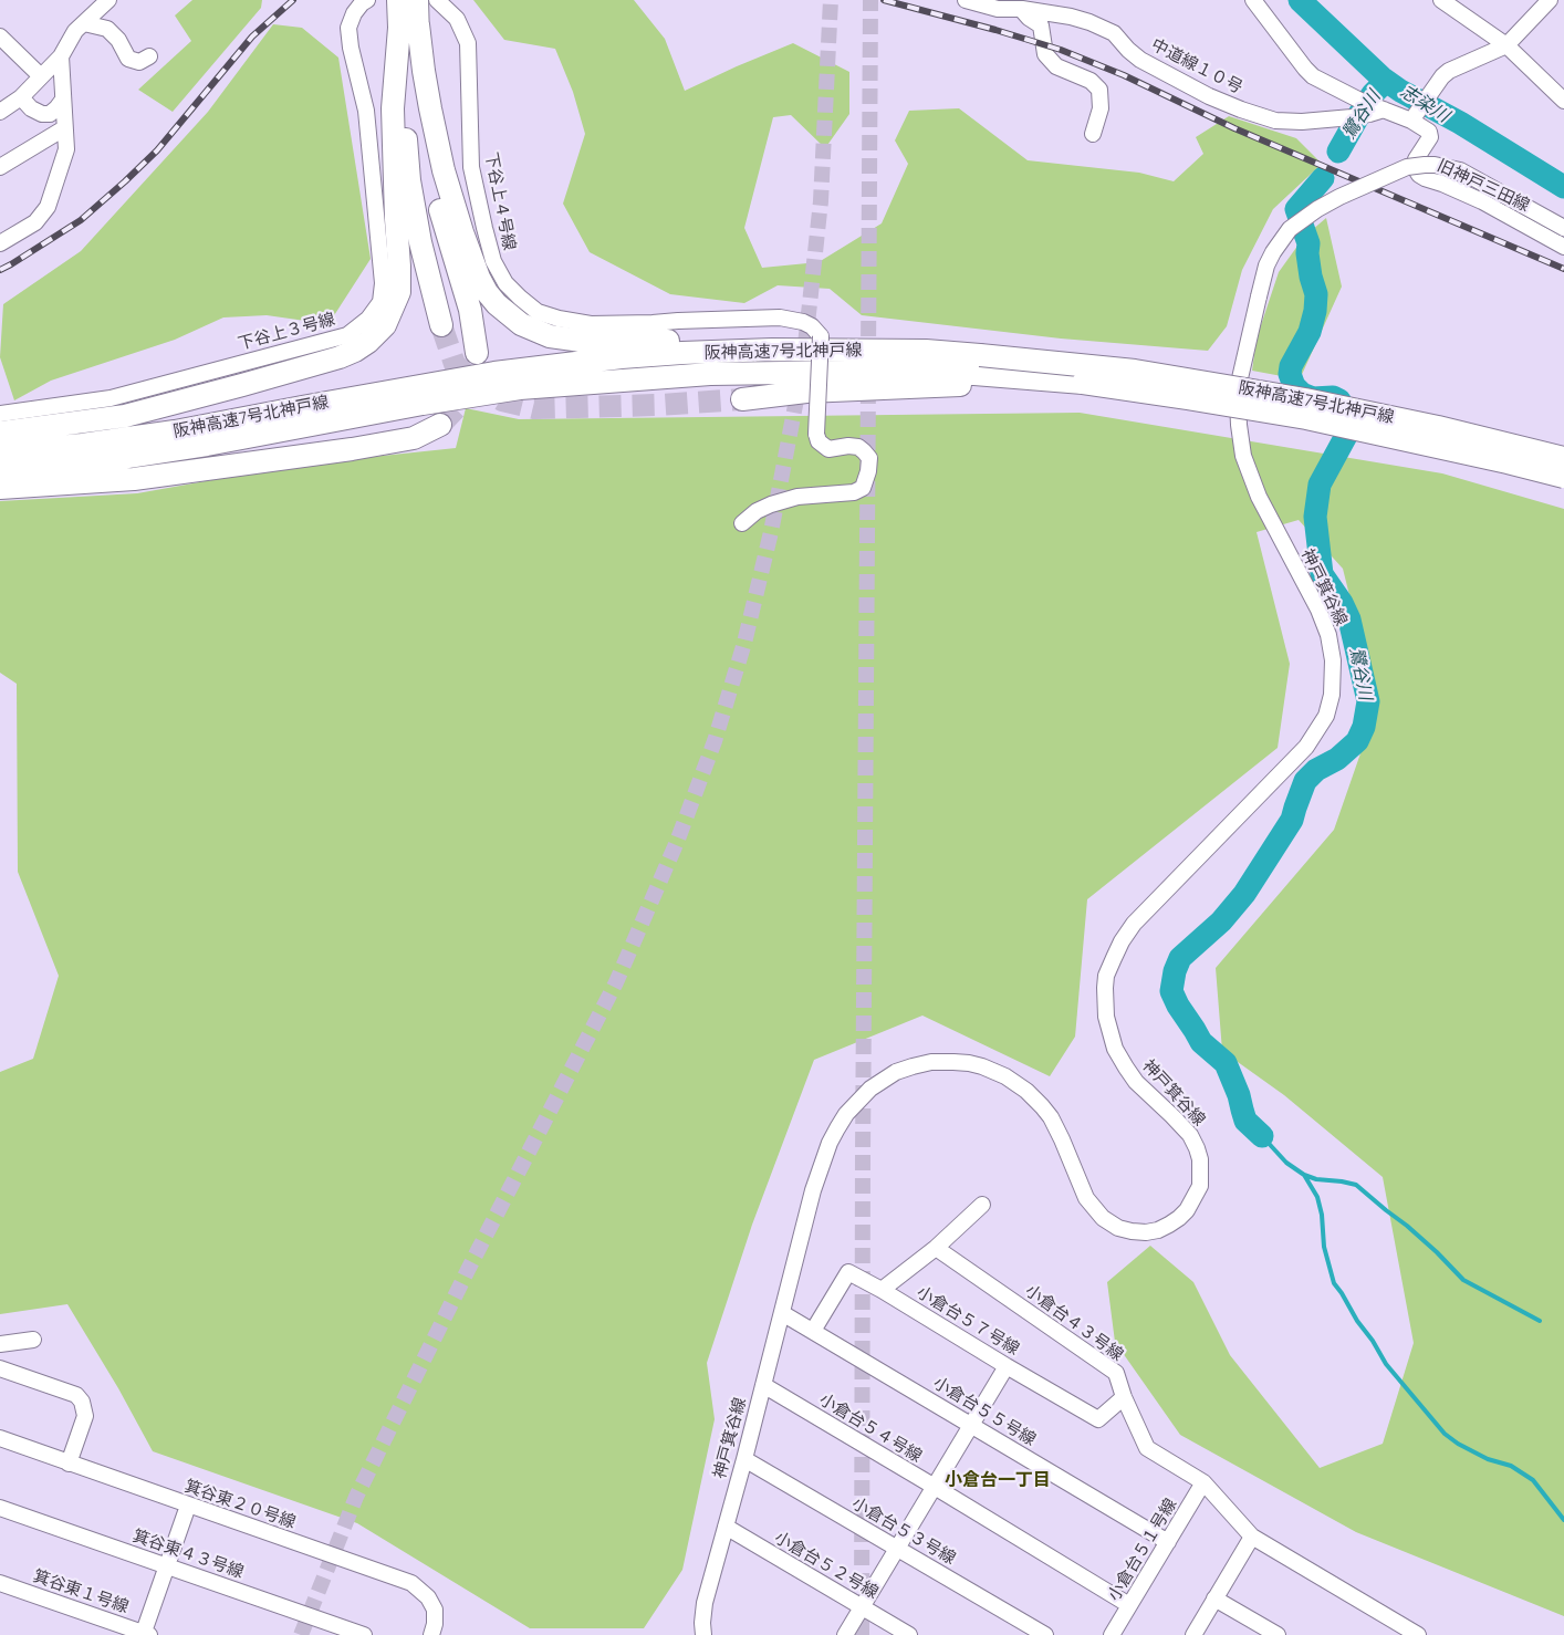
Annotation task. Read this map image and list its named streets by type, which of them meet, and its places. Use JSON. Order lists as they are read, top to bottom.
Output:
{
  "streets": {
    "highway": ["阪神高速7号北神戸線"],
    "street": [
      "中道線１０号",
      "旧神戸三田線",
      "下谷上４号線",
      "下谷上３号線",
      "神戸箕谷線",
      "小倉台５７号線",
      "小倉台４３号線",
      "小倉台５５号線",
      "小倉台５４号線",
      "箕谷東２０号線",
      "小倉台５３号線",
      "小倉台５１号線",
      "箕谷東４３号線",
      "小倉台５２号線",
      "箕谷東１号線"
    ]
  },
  "crossings": [
    ["神戸箕谷線", "小倉台５５号線"],
    ["神戸箕谷線", "小倉台５４号線"],
    ["神戸箕谷線", "小倉台５３号線"],
    ["神戸箕谷線", "小倉台５２号線"],
    ["小倉台５７号線", "小倉台４３号線"],
    ["小倉台５７号線", "小倉台５５号線"],
    ["小倉台４３号線", "小倉台５１号線"],
    ["小倉台５５号線", "小倉台５１号線"],
    ["小倉台５４号線", "小倉台５１号線"]
  ],
  "districts": ["小倉台一丁目"],
  "water": ["志染川", "鷺谷川"]
}
